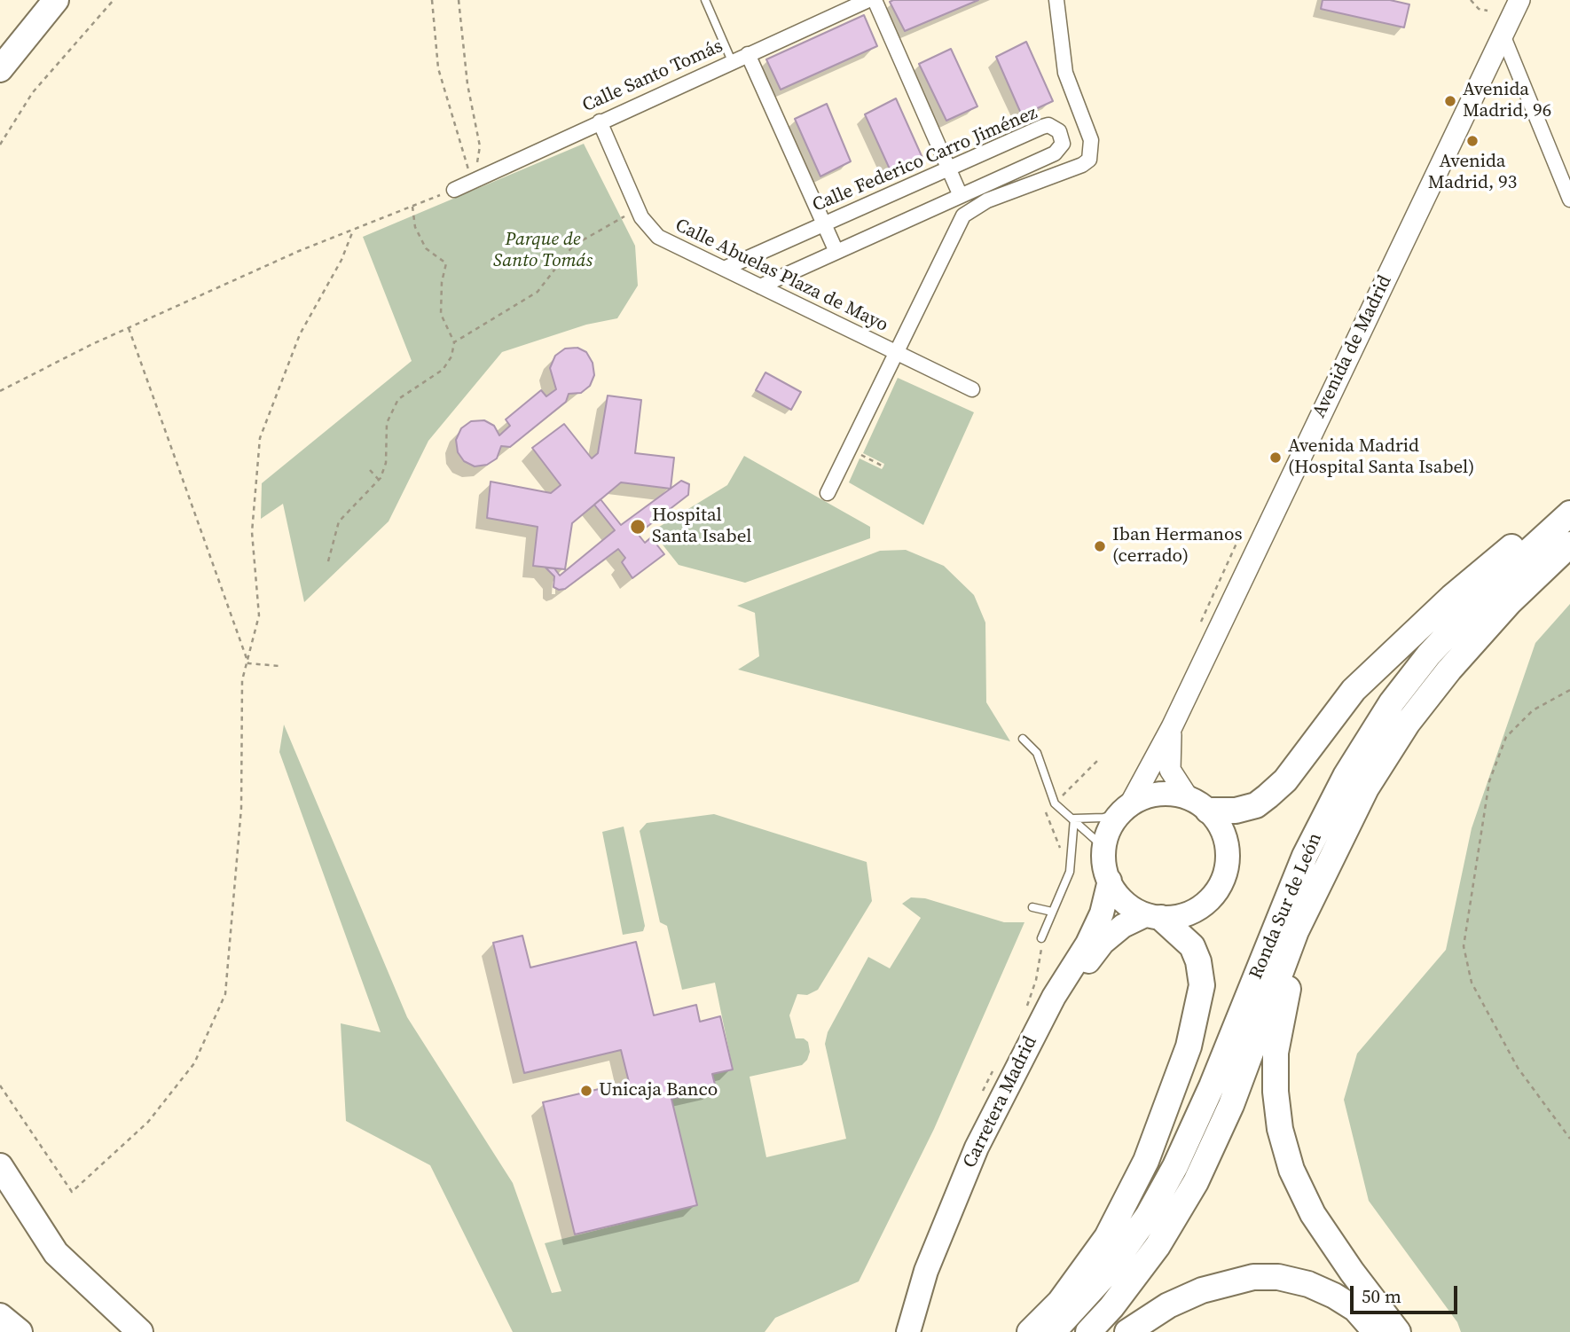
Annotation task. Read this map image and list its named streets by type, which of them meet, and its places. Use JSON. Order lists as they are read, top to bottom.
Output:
{
  "streets": {
    "highway": ["Ronda Sur de León", "Carretera Madrid"],
    "main road": ["Avenida de Madrid"],
    "street": ["Calle Santo Tomás", "Calle Federico Carro Jiménez", "Calle Abuelas Plaza de Mayo"]
  },
  "crossings": [
    ["Calle Santo Tomás", "Calle Abuelas Plaza de Mayo"],
    ["Calle Federico Carro Jiménez", "Calle Abuelas Plaza de Mayo"],
    ["Avenida de Madrid", "Carretera Madrid"]
  ],
  "parks": ["Parque de Santo Tomás"],
  "places": [
    "Avenida Madrid, 96",
    "Avenida Madrid, 93",
    "Avenida Madrid (Hospital Santa Isabel)",
    "Hospital Santa Isabel",
    "Iban Hermanos (cerrado)",
    "Unicaja Banco"
  ],
  "scale_bar": "50 m"
}
